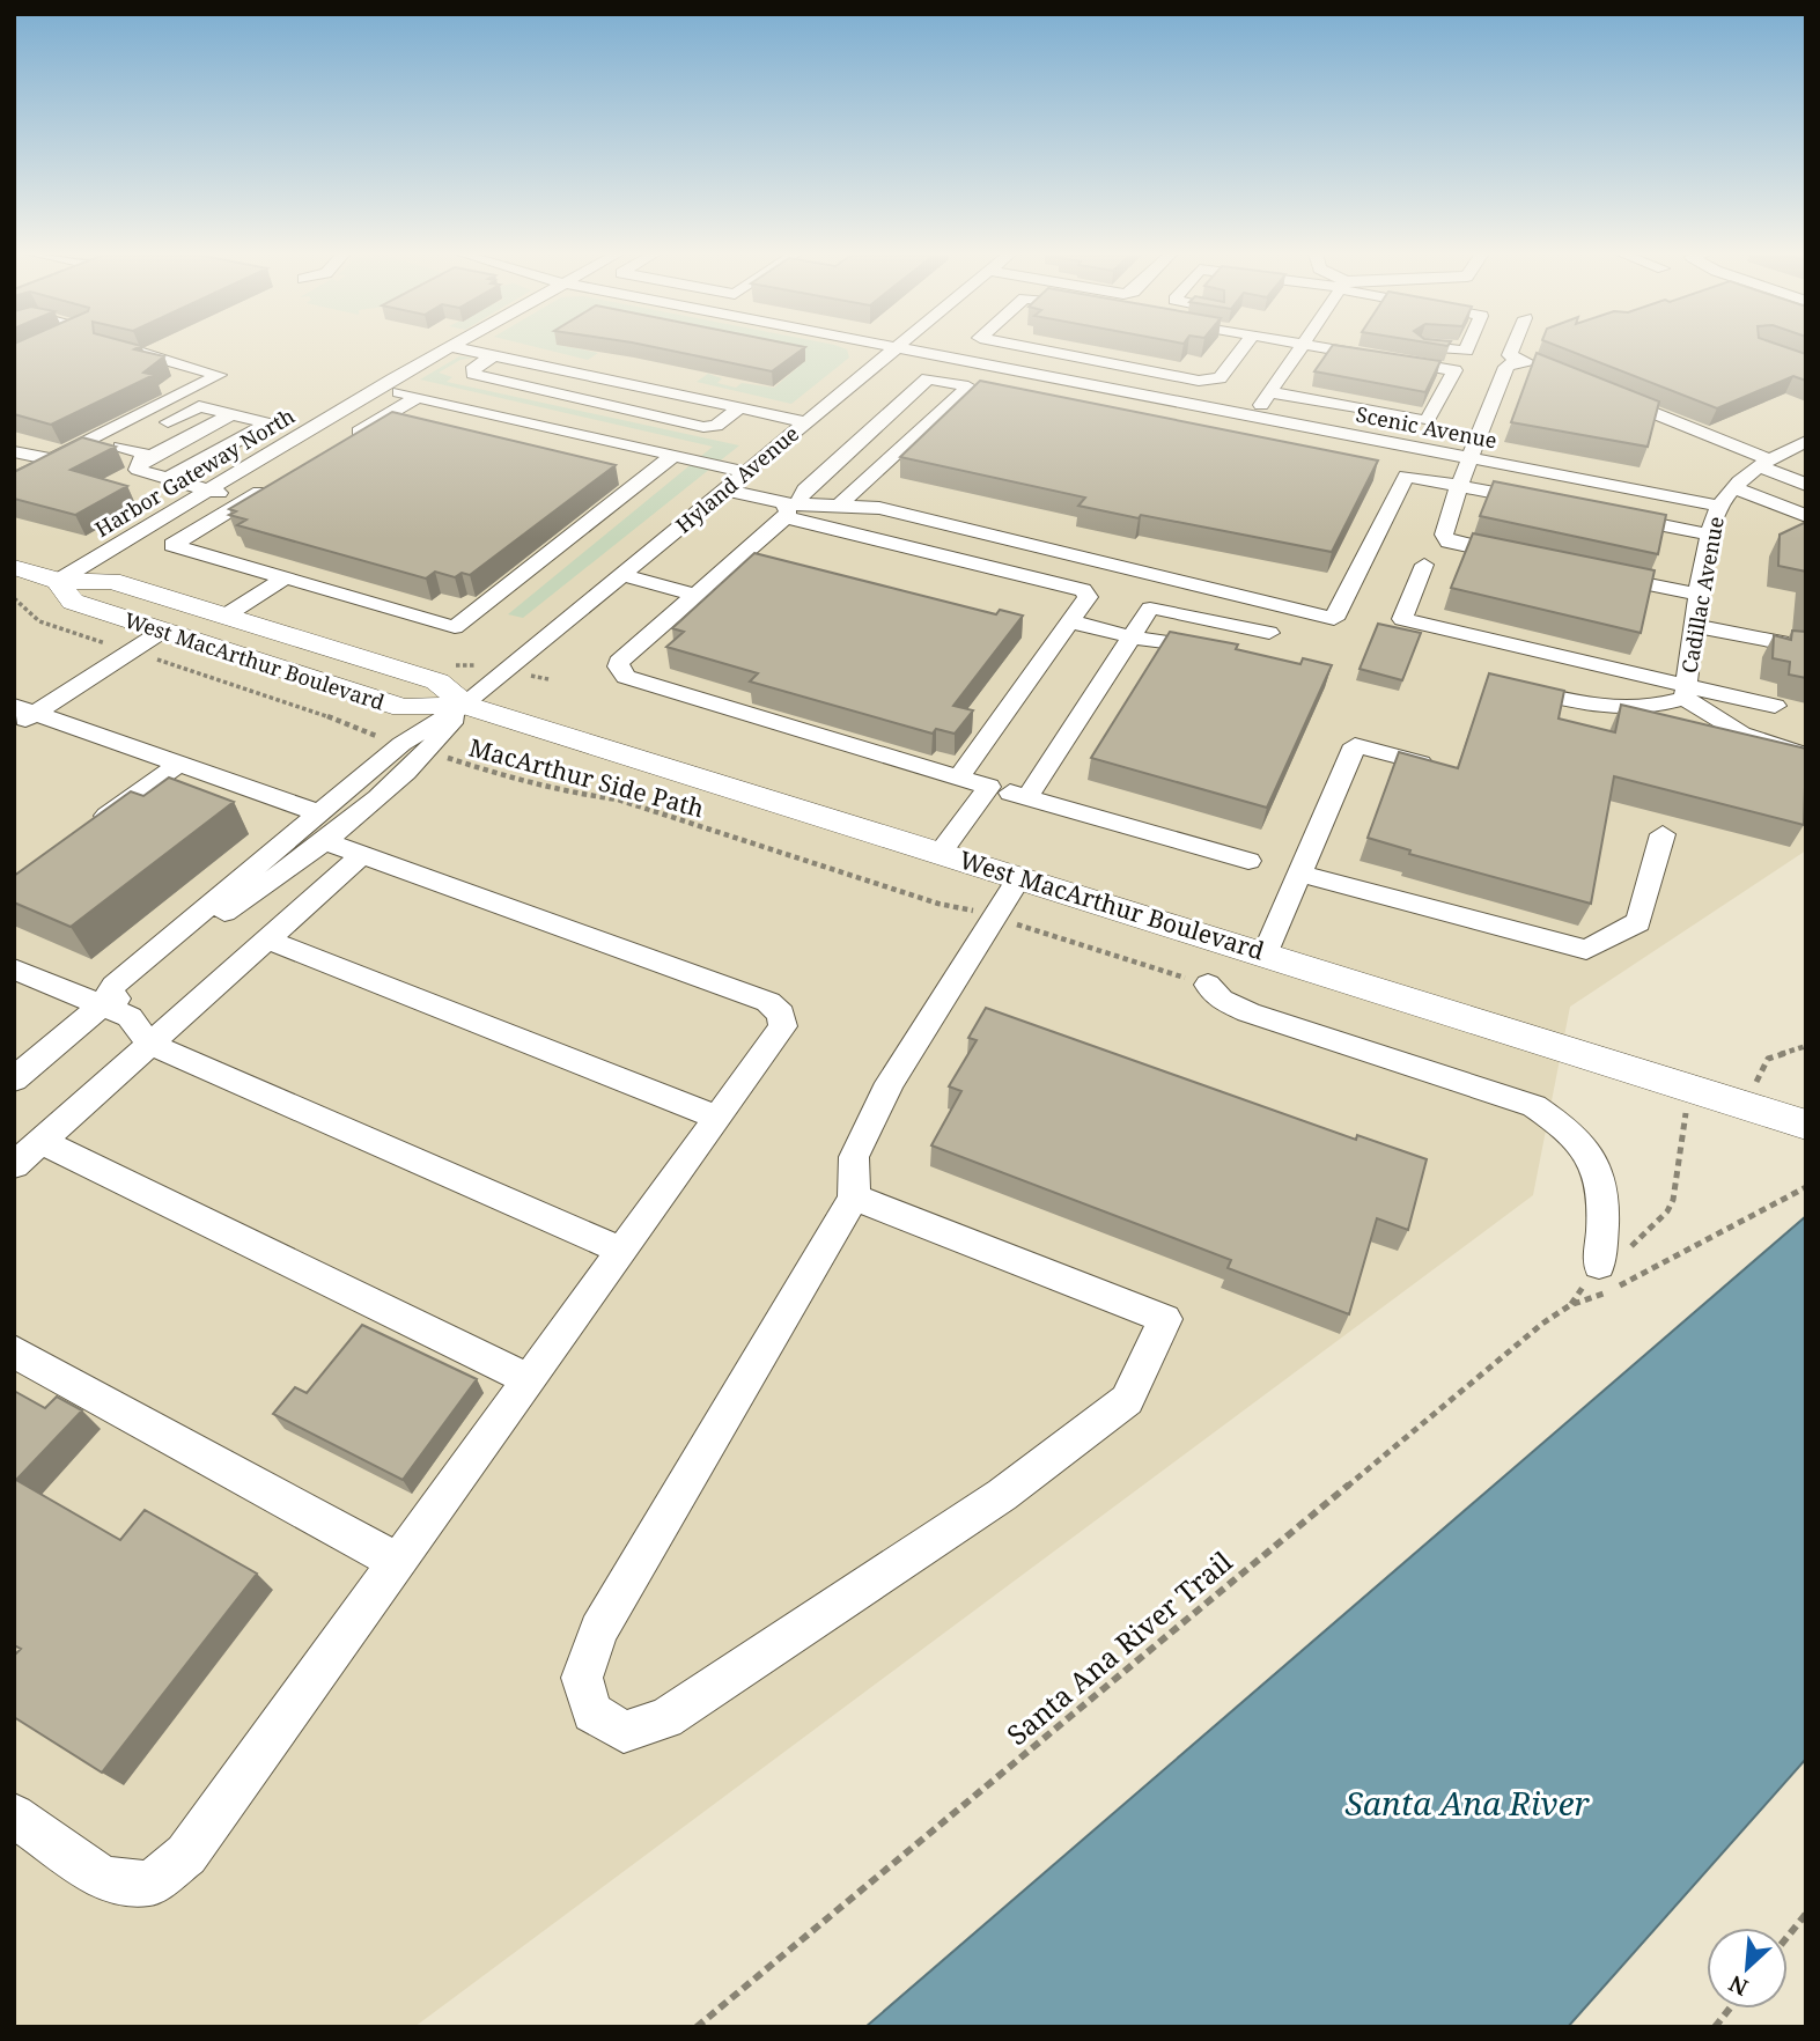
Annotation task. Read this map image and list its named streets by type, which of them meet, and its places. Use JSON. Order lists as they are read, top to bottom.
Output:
{
  "streets": {
    "main road": ["West MacArthur Boulevard"],
    "street": [
      "Scenic Avenue",
      "Harbor Gateway North",
      "Hyland Avenue",
      "Cadillac Avenue"
    ],
    "path": ["MacArthur Side Path", "Santa Ana River Trail"]
  },
  "crossings": [
    ["Scenic Avenue", "Cadillac Avenue"],
    ["Harbor Gateway North", "West MacArthur Boulevard"],
    ["Hyland Avenue", "West MacArthur Boulevard"],
    ["West MacArthur Boulevard", "Santa Ana River Trail"]
  ],
  "water": ["Santa Ana River"],
  "north": "bottom left"
}
